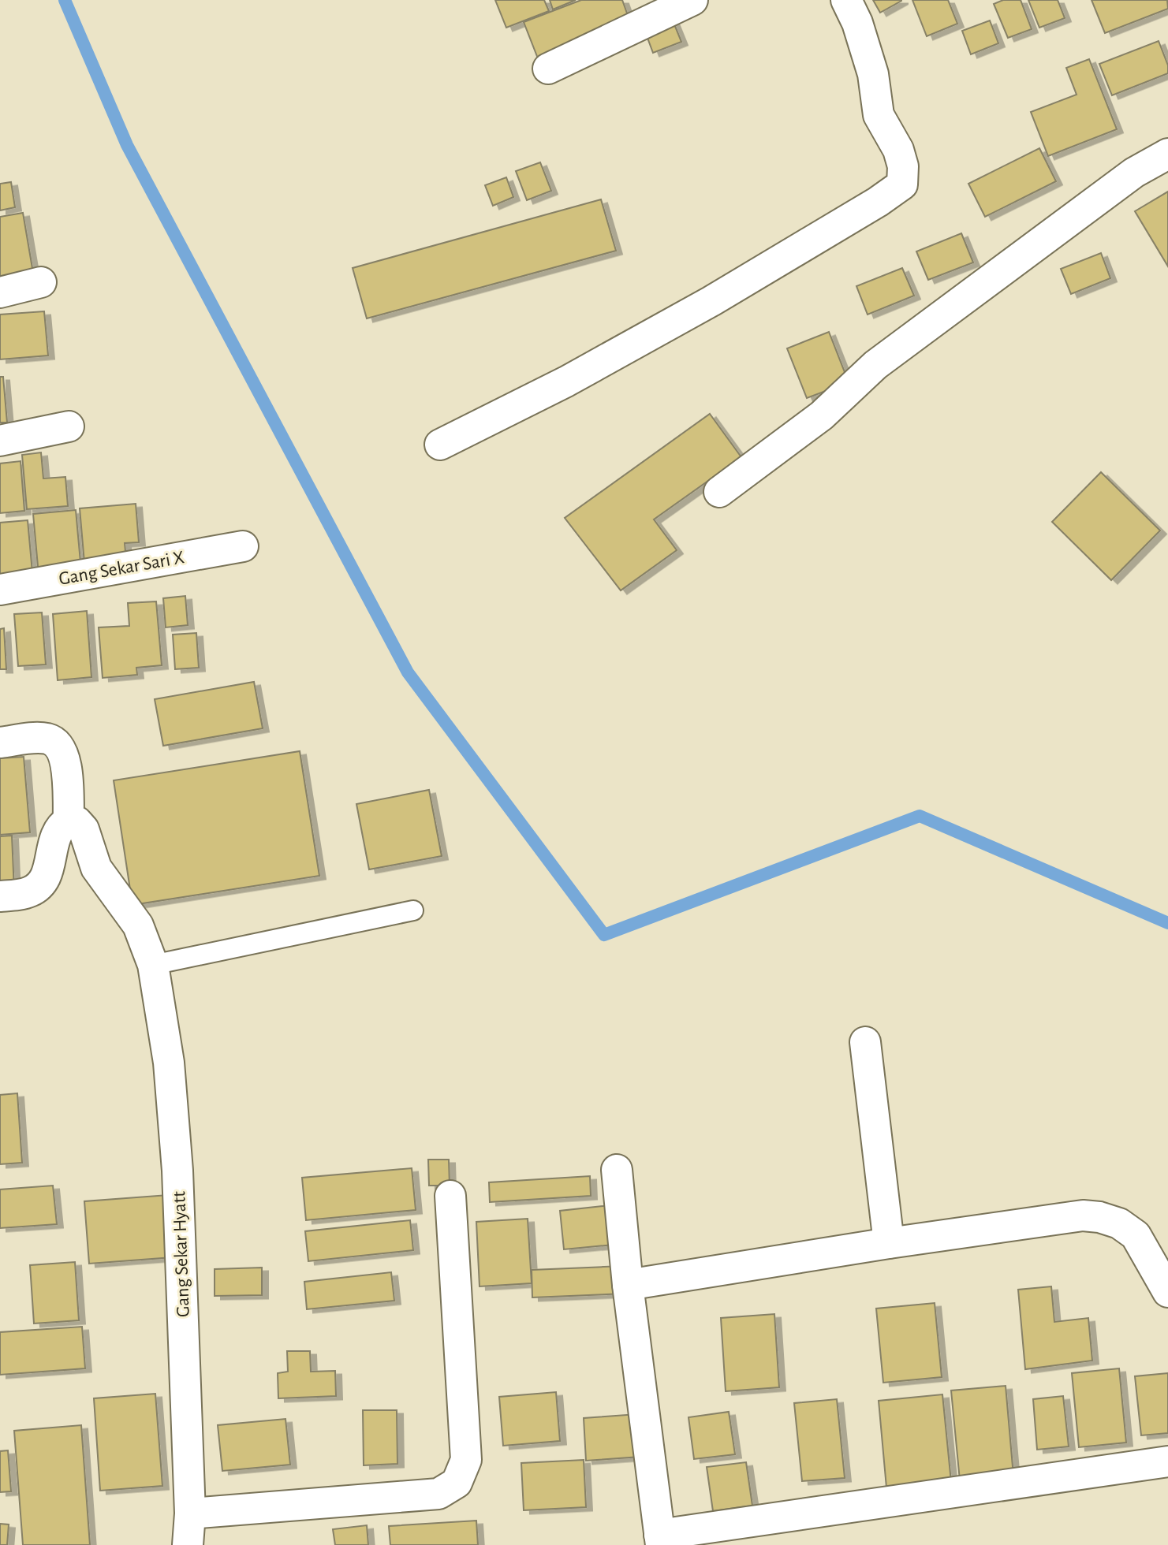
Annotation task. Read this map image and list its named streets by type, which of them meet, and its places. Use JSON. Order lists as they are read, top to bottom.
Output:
{
  "streets": {
    "street": ["Gang Sekar Sari X", "Gang Sekar Hyatt"]
  }
}
